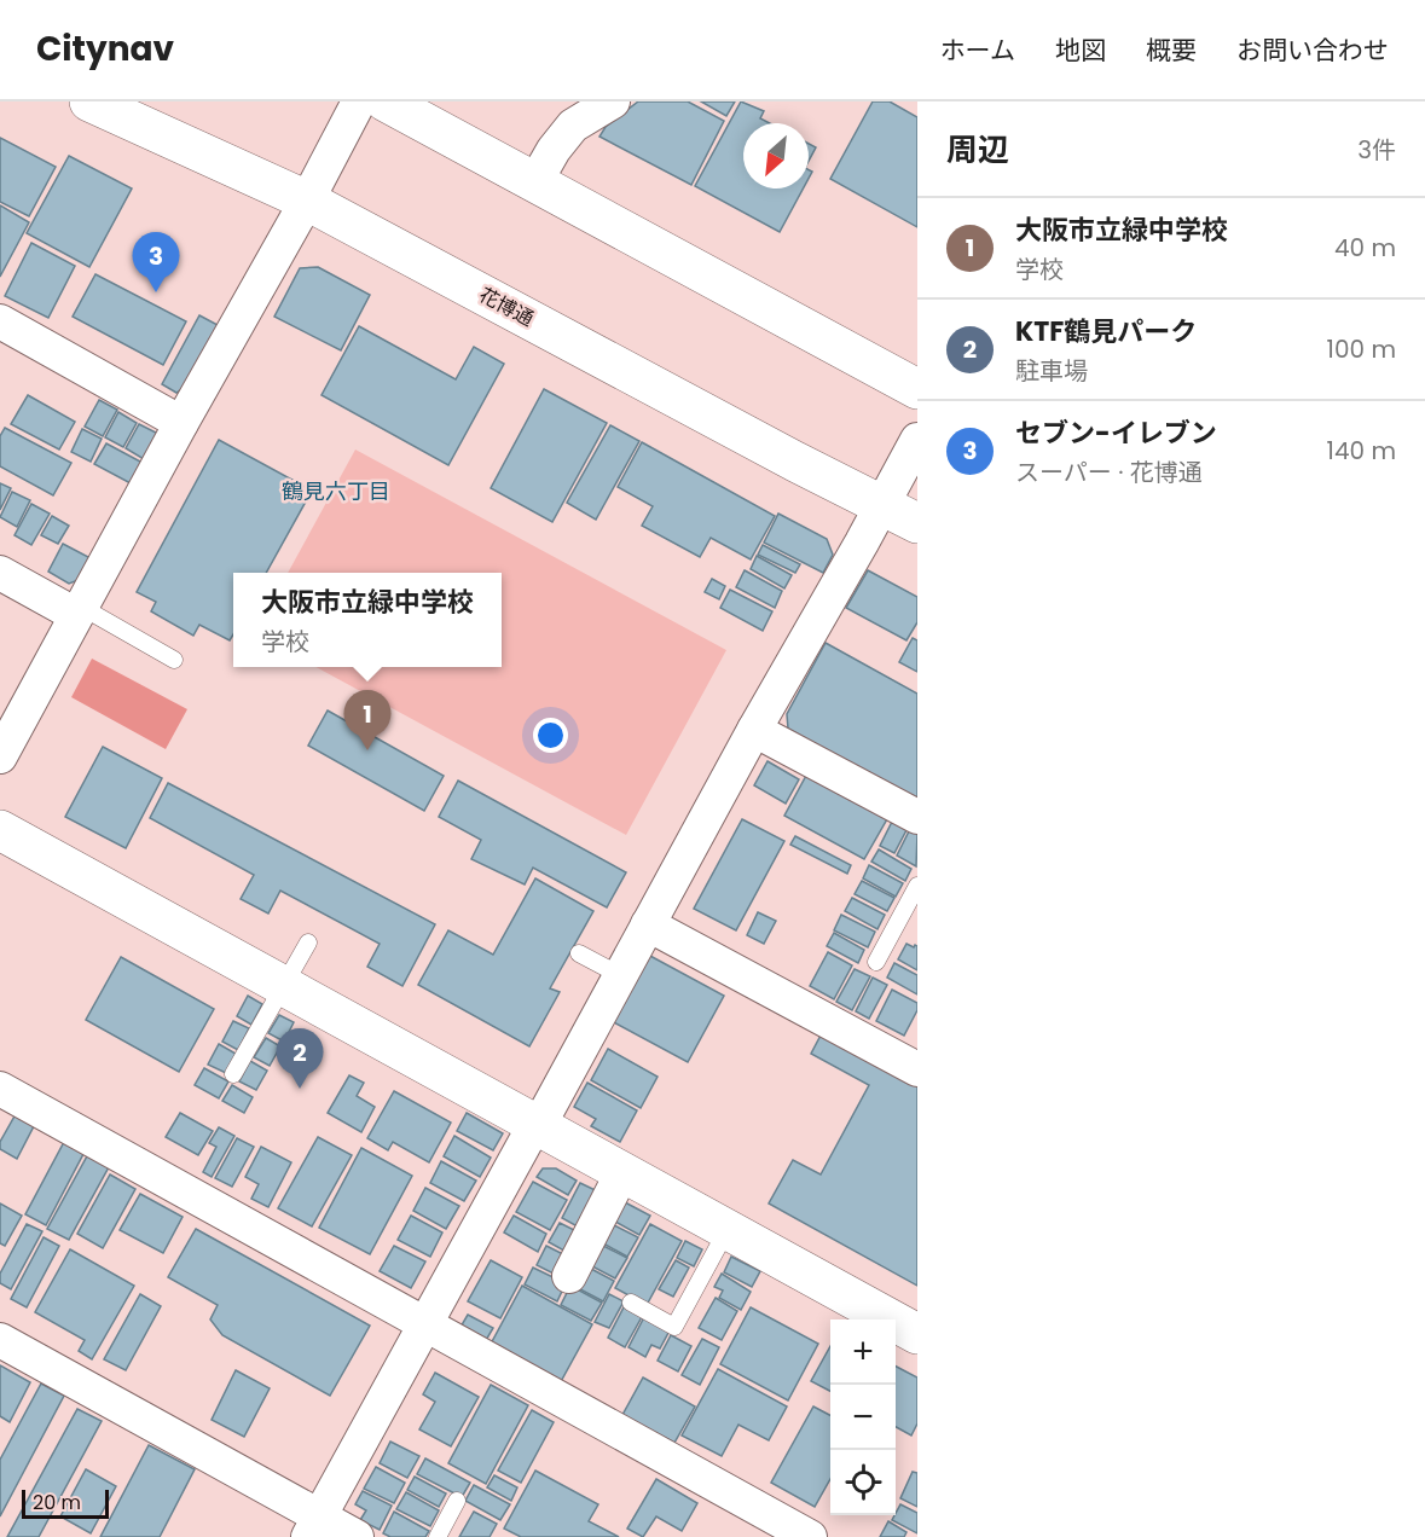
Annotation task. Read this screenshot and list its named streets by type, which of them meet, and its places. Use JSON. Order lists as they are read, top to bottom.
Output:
{
  "streets": {
    "street": ["花博通"]
  },
  "districts": ["鶴見六丁目"],
  "scale_bar": "20 m",
  "north": "bottom left",
  "page": {
    "header": "Citynav",
    "nav": [
      "ホーム",
      "地図",
      "概要",
      "お問い合わせ"
    ],
    "heading": ["周辺", "3件"],
    "list": [
      {
        "mark": "1",
        "name": "大阪市立緑中学校",
        "note": "学校",
        "value": "40 m"
      },
      {
        "mark": "2",
        "name": "KTF鶴見パーク",
        "note": "駐車場",
        "value": "100 m"
      },
      {
        "mark": "3",
        "name": "セブン-イレブン",
        "note": "スーパー · 花博通",
        "value": "140 m"
      }
    ],
    "pins": ["3", "1", "2"],
    "popup": ["大阪市立緑中学校", "学校"],
    "map_buttons": ["+", "−"],
    "scale": "20 m"
  }
}
